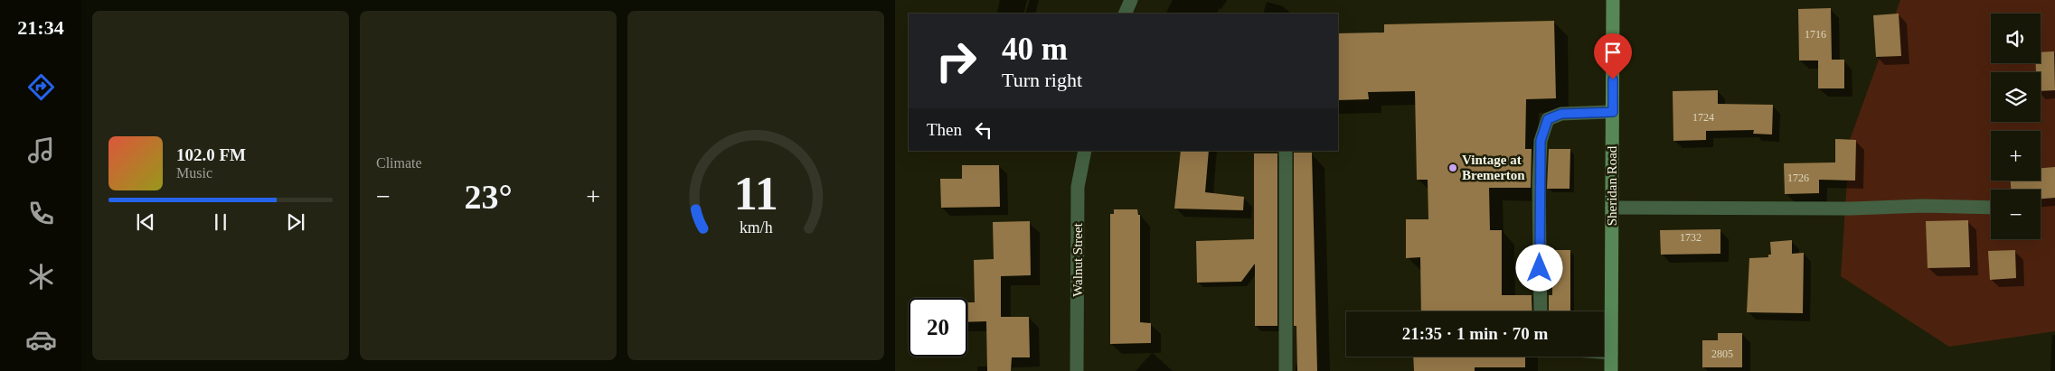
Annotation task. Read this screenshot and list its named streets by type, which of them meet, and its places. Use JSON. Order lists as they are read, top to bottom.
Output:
{
  "streets": {
    "main road": ["Sheridan Road"],
    "street": ["Walnut Street"]
  },
  "places": ["Vintage at Bremerton"],
  "house_numbers": [
    "1716",
    "1724",
    "1726",
    "1732",
    "2805"
  ],
  "page": {
    "tabs": "21:34",
    "tile": "Climate",
    "map_buttons": ["+", "−"],
    "turn": ["40 m", "Turn right"],
    "then": "Then",
    "song": ["102.0 FM", "Music"],
    "heat": ["−", "23°", "+"],
    "limit": "20",
    "trip": "21:35 · 1 min · 70 m",
    "gauge": ["11", "km/h"]
  }
}
